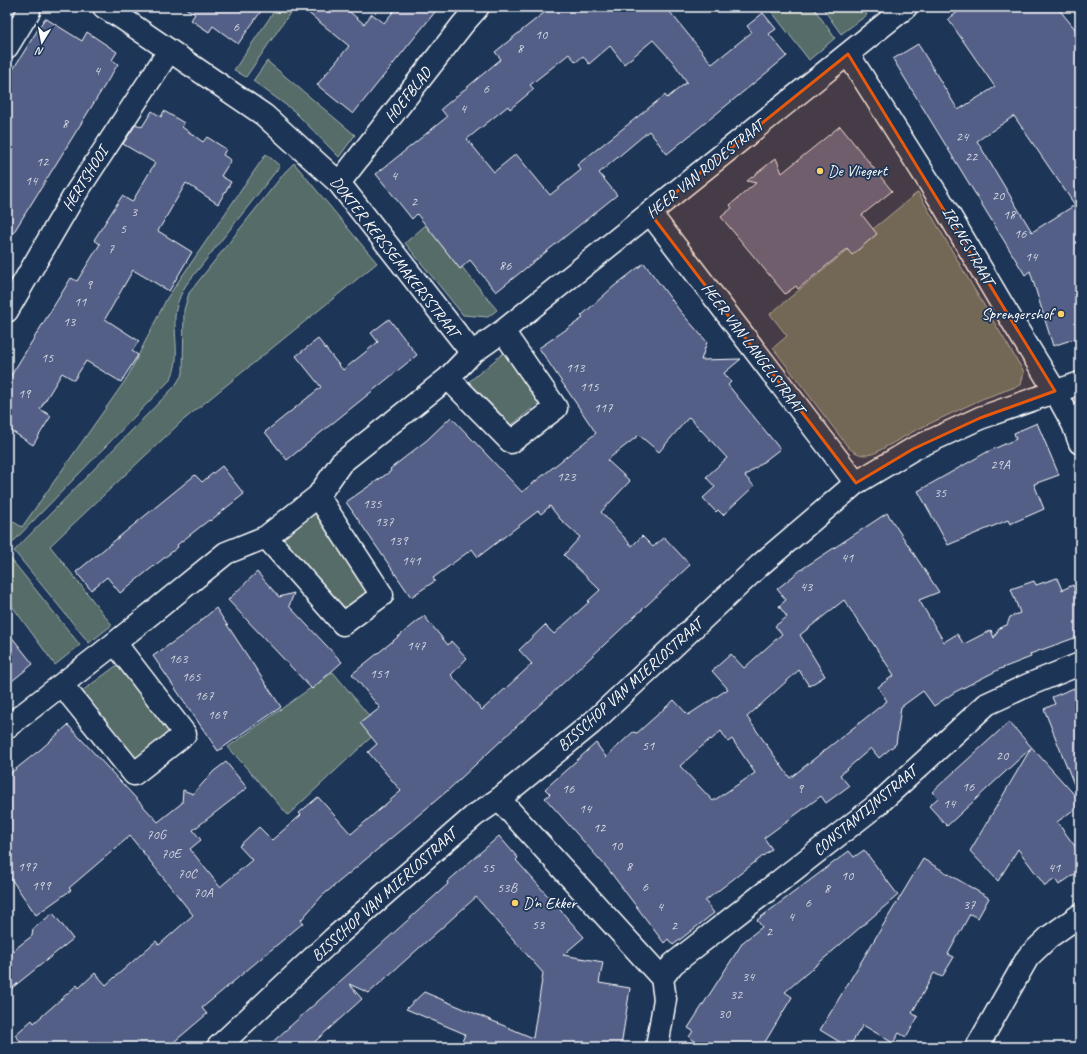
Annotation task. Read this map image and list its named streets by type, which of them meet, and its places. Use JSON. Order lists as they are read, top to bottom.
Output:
{
  "streets": {
    "street": [
      "HOEFBLAD",
      "HEER VAN RODESTRAAT",
      "HERTSHOOI",
      "IRENESTRAAT",
      "DOKTER KERSSEMAKERSSTRAAT",
      "HEER VAN LANGELSTRAAT",
      "BISSCHOP VAN MIERLOSTRAAT",
      "CONSTANTIJNSTRAAT"
    ]
  },
  "crossings": [
    ["HOEFBLAD", "DOKTER KERSSEMAKERSSTRAAT"],
    ["HEER VAN RODESTRAAT", "IRENESTRAAT"],
    ["HEER VAN RODESTRAAT", "DOKTER KERSSEMAKERSSTRAAT"],
    ["HEER VAN RODESTRAAT", "HEER VAN LANGELSTRAAT"],
    ["HERTSHOOI", "DOKTER KERSSEMAKERSSTRAAT"],
    ["IRENESTRAAT", "BISSCHOP VAN MIERLOSTRAAT"],
    ["HEER VAN LANGELSTRAAT", "BISSCHOP VAN MIERLOSTRAAT"]
  ],
  "places": ["De Vliegert", "Sprengershof", "D'n Ekker"],
  "house_numbers": [
    "6",
    "10",
    "8",
    "4",
    "6",
    "4",
    "8",
    "24",
    "22",
    "12",
    "4",
    "14",
    "20",
    "2",
    "3",
    "18",
    "5",
    "16",
    "7",
    "14",
    "86",
    "9",
    "11",
    "13",
    "15",
    "113",
    "115",
    "19",
    "117",
    "29A",
    "123",
    "35",
    "135",
    "137",
    "139",
    "41",
    "141",
    "43",
    "147",
    "163",
    "151",
    "165",
    "167",
    "169",
    "51",
    "20",
    "16",
    "16",
    "9",
    "14",
    "14",
    "12",
    "70G",
    "10",
    "70E",
    "197",
    "8",
    "55",
    "41",
    "70C",
    "10",
    "199",
    "6",
    "53B",
    "8",
    "70A",
    "6",
    "37",
    "4",
    "4",
    "53",
    "2",
    "2",
    "34",
    "32",
    "30"
  ],
  "north": "bottom"
}
